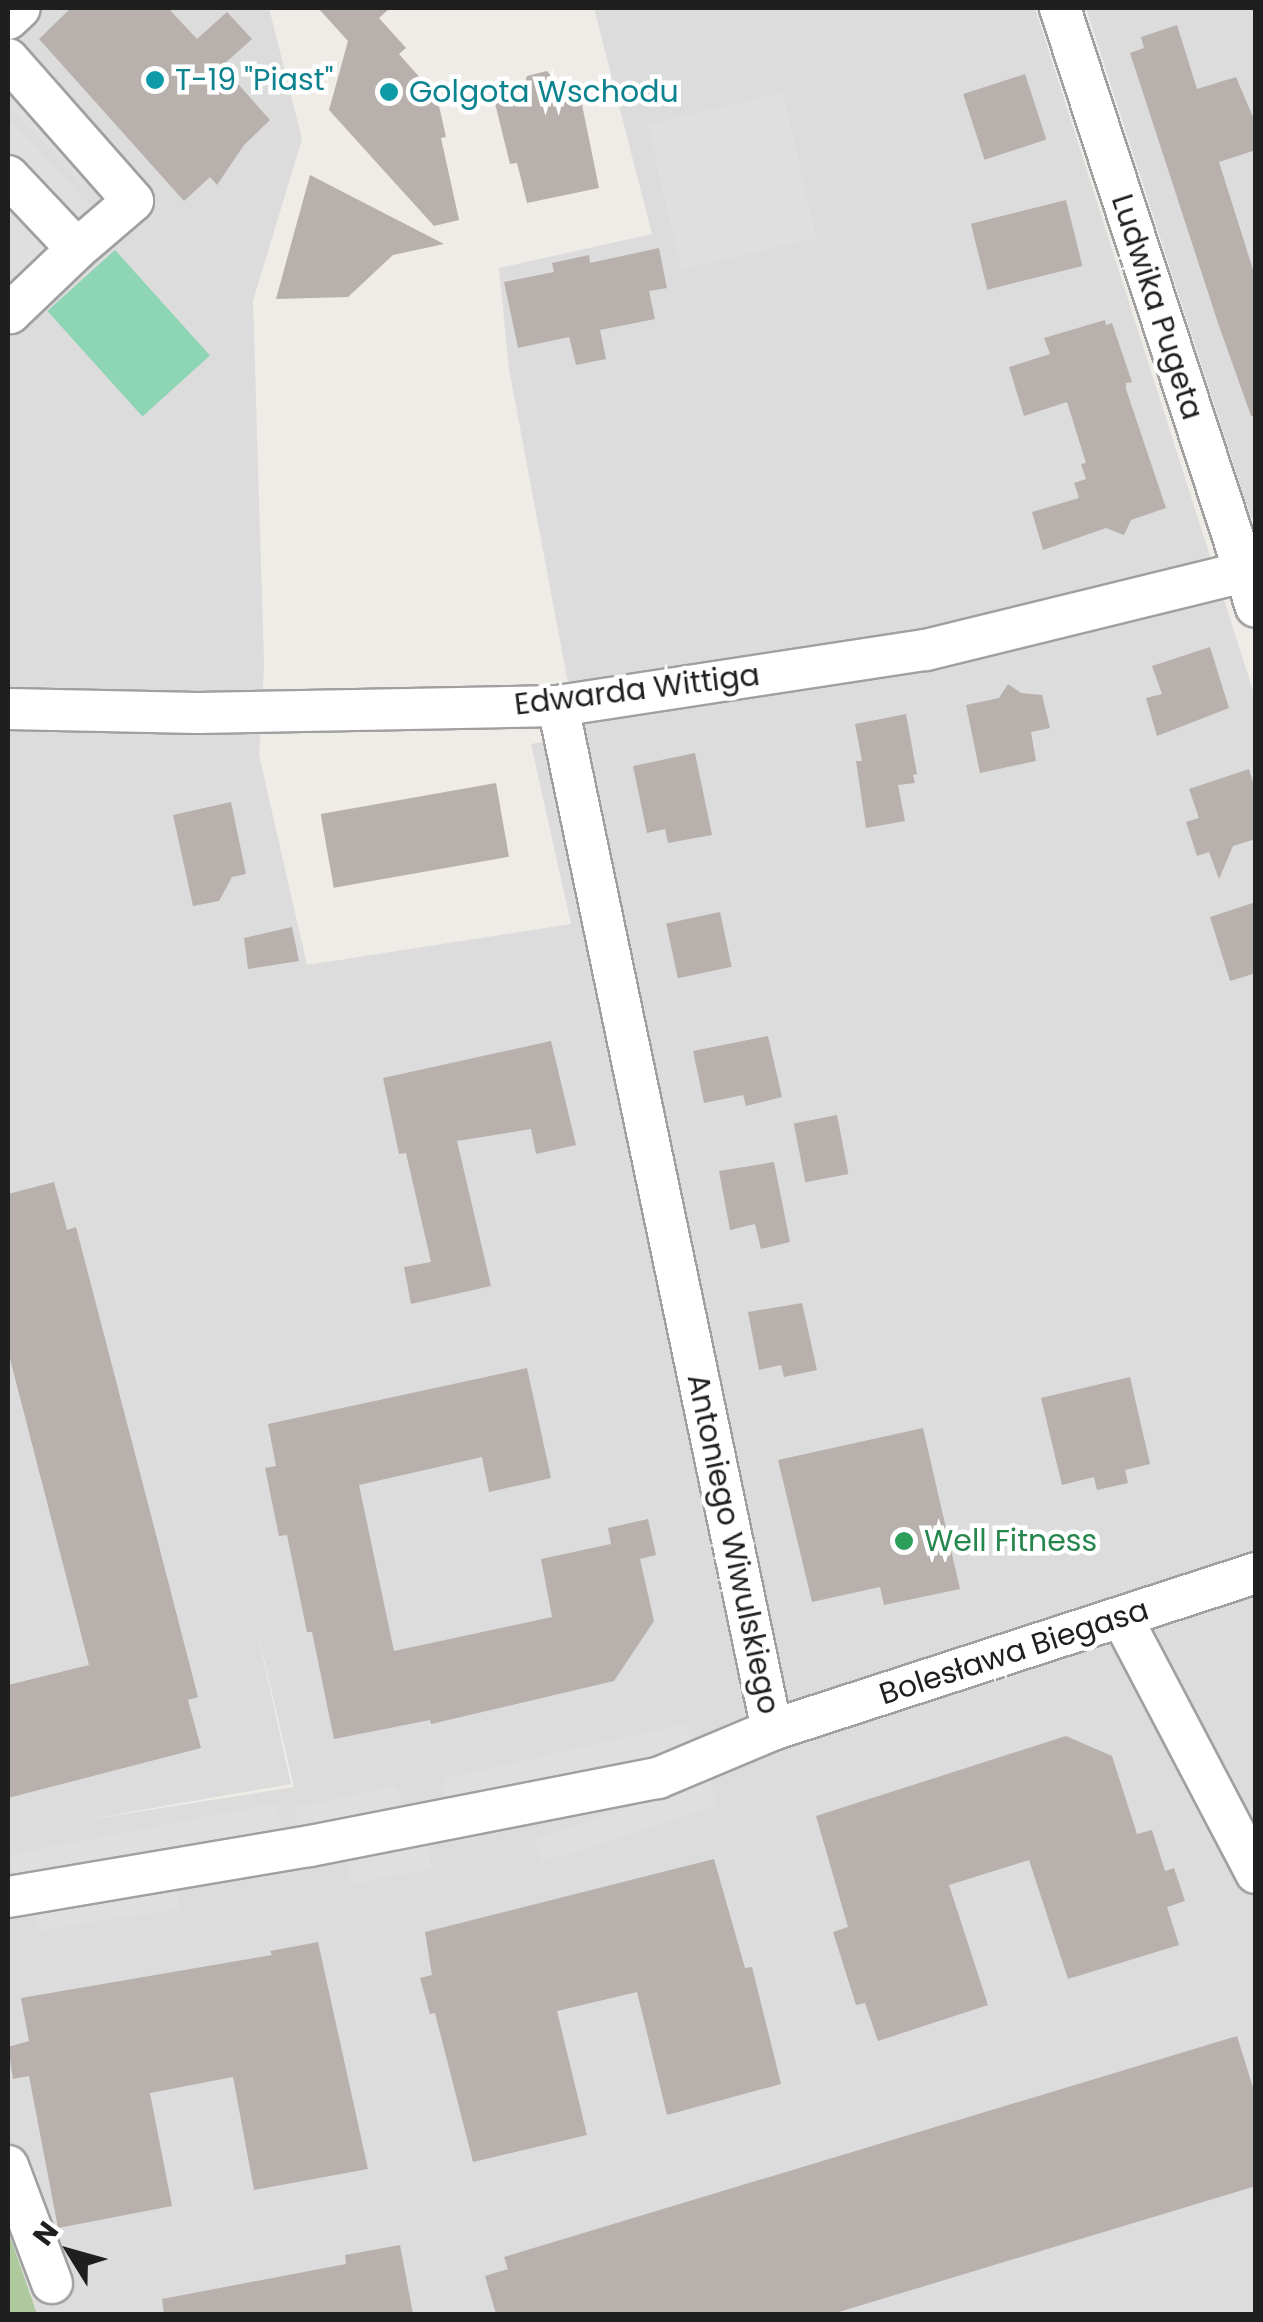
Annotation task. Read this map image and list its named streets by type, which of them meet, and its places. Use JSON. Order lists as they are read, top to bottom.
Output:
{
  "streets": {
    "street": [
      "Ludwika Pugeta",
      "Edwarda Wittiga",
      "Antoniego Wiwulskiego",
      "Bolesława Biegasa"
    ]
  },
  "crossings": [
    ["Ludwika Pugeta", "Edwarda Wittiga"],
    ["Edwarda Wittiga", "Antoniego Wiwulskiego"],
    ["Antoniego Wiwulskiego", "Bolesława Biegasa"]
  ],
  "places": ["T-19 \"Piast\"", "Golgota Wschodu", "Well Fitness"],
  "north": "top left"
}
